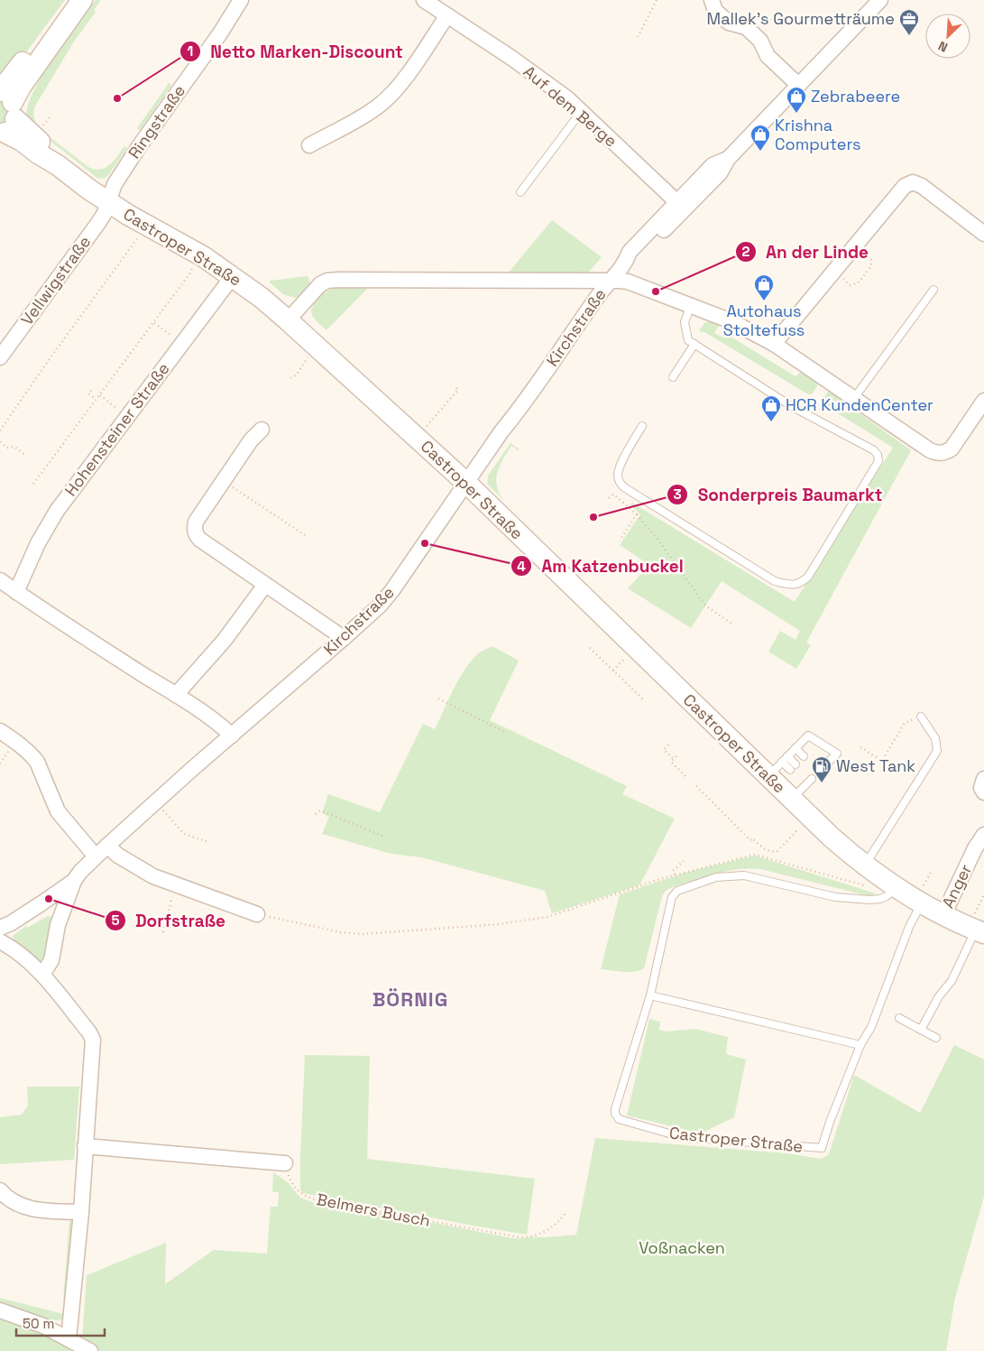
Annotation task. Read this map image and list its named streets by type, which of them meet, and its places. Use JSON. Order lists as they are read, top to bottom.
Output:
{
  "streets": {
    "main road": ["Castroper Straße"],
    "street": [
      "Auf dem Berge",
      "Ringstraße",
      "Vellwigstraße",
      "Kirchstraße",
      "Hohensteiner Straße",
      "Anger"
    ],
    "path": ["Belmers Busch"]
  },
  "crossings": [
    ["Auf dem Berge", "Kirchstraße"],
    ["Ringstraße", "Castroper Straße"],
    ["Ringstraße", "Vellwigstraße"],
    ["Castroper Straße", "Vellwigstraße"],
    ["Castroper Straße", "Kirchstraße"],
    ["Castroper Straße", "Hohensteiner Straße"],
    ["Castroper Straße", "Anger"]
  ],
  "districts": ["BÖRNIG"],
  "parks": ["Voßnacken"],
  "places": {
    "office": ["Mallek's Gourmetträume"],
    "other": [
      "Netto Marken-Discount",
      "An der Linde",
      "Sonderpreis Baumarkt",
      "Am Katzenbuckel",
      "Dorfstraße"
    ],
    "shop": [
      "Zebrabeere",
      "Krishna Computers",
      "Autohaus Stoltefuss",
      "HCR KundenCenter"
    ],
    "fuel station": ["West Tank"]
  },
  "scale_bar": "50 m",
  "north": "bottom left"
}
